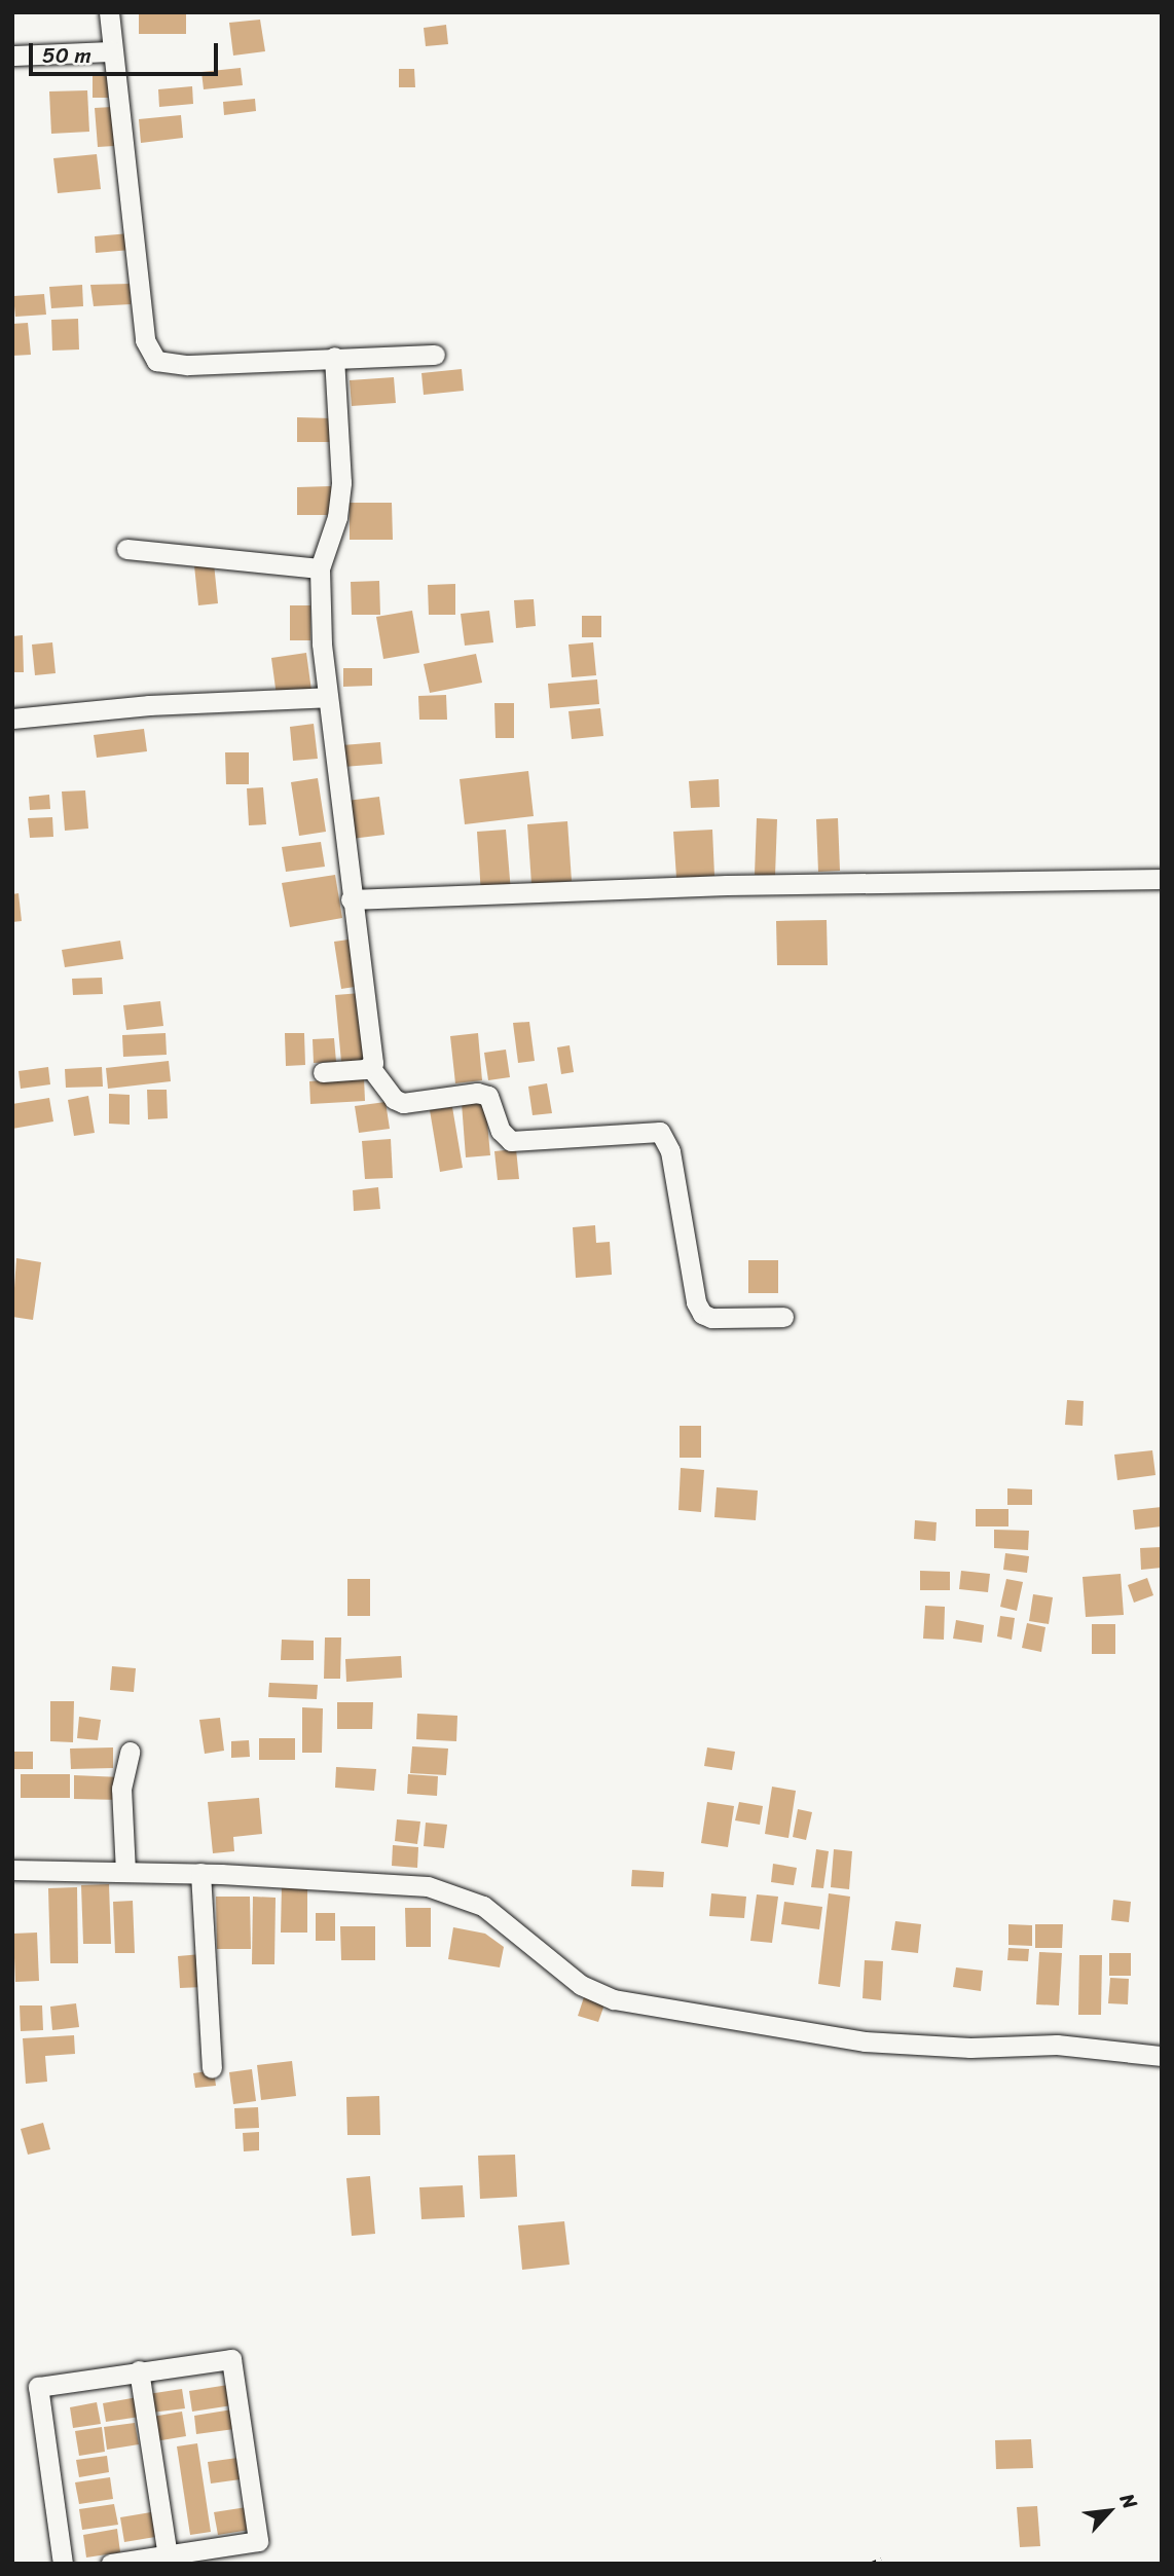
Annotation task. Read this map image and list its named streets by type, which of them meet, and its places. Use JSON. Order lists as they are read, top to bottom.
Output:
{
  "scale_bar": "50 m",
  "north": "top right"
}
